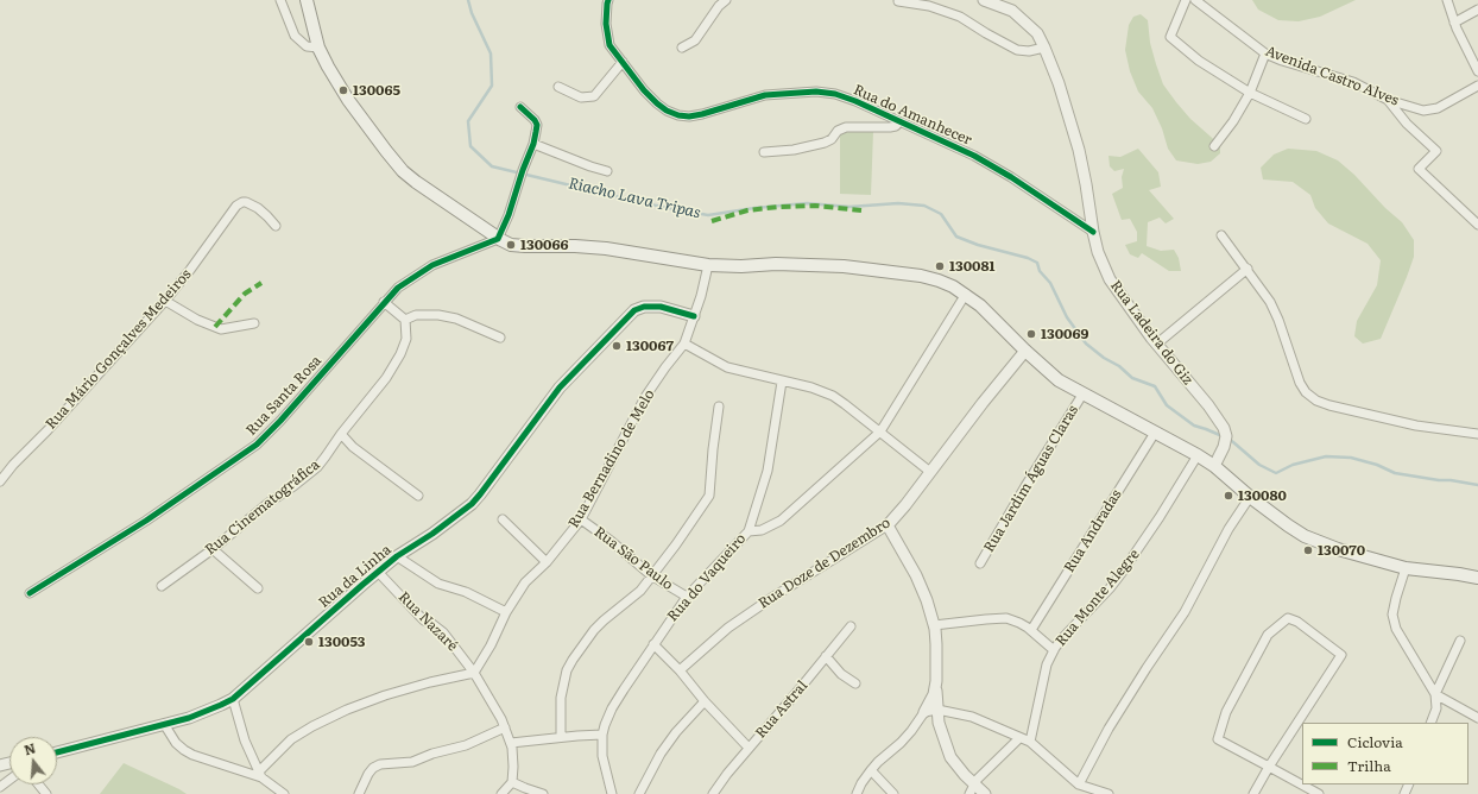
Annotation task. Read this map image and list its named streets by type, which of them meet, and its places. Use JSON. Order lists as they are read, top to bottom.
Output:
{
  "streets": {
    "street": [
      "Avenida Castro Alves",
      "Rua do Amanhecer",
      "Rua Ladeira do Giz",
      "Rua Mário Gonçalves Medeiros",
      "Rua Santa Rosa",
      "Rua Bernadino de Melo",
      "Rua Jardim Águas Claras",
      "Rua Cinematográfica",
      "Rua Andradas",
      "Rua São Paulo",
      "Rua Doze de Dezembro",
      "Rua da Linha",
      "Rua do Vaqueiro",
      "Rua Monte Alegre",
      "Rua Nazaré",
      "Rua Astral"
    ]
  },
  "crossings": [
    ["Rua do Amanhecer", "Rua Ladeira do Giz"],
    ["Rua Bernadino de Melo", "Rua São Paulo"],
    ["Rua Bernadino de Melo", "Rua da Linha"],
    ["Rua Bernadino de Melo", "Rua Nazaré"],
    ["Rua São Paulo", "Rua do Vaqueiro"],
    ["Rua da Linha", "Rua Nazaré"]
  ],
  "water": ["Riacho Lava Tripas"],
  "places": [
    "130065",
    "130066",
    "130081",
    "130069",
    "130067",
    "130080",
    "130070",
    "130053"
  ],
  "legend": ["Ciclovia", "Trilha"],
  "north": "top"
}
